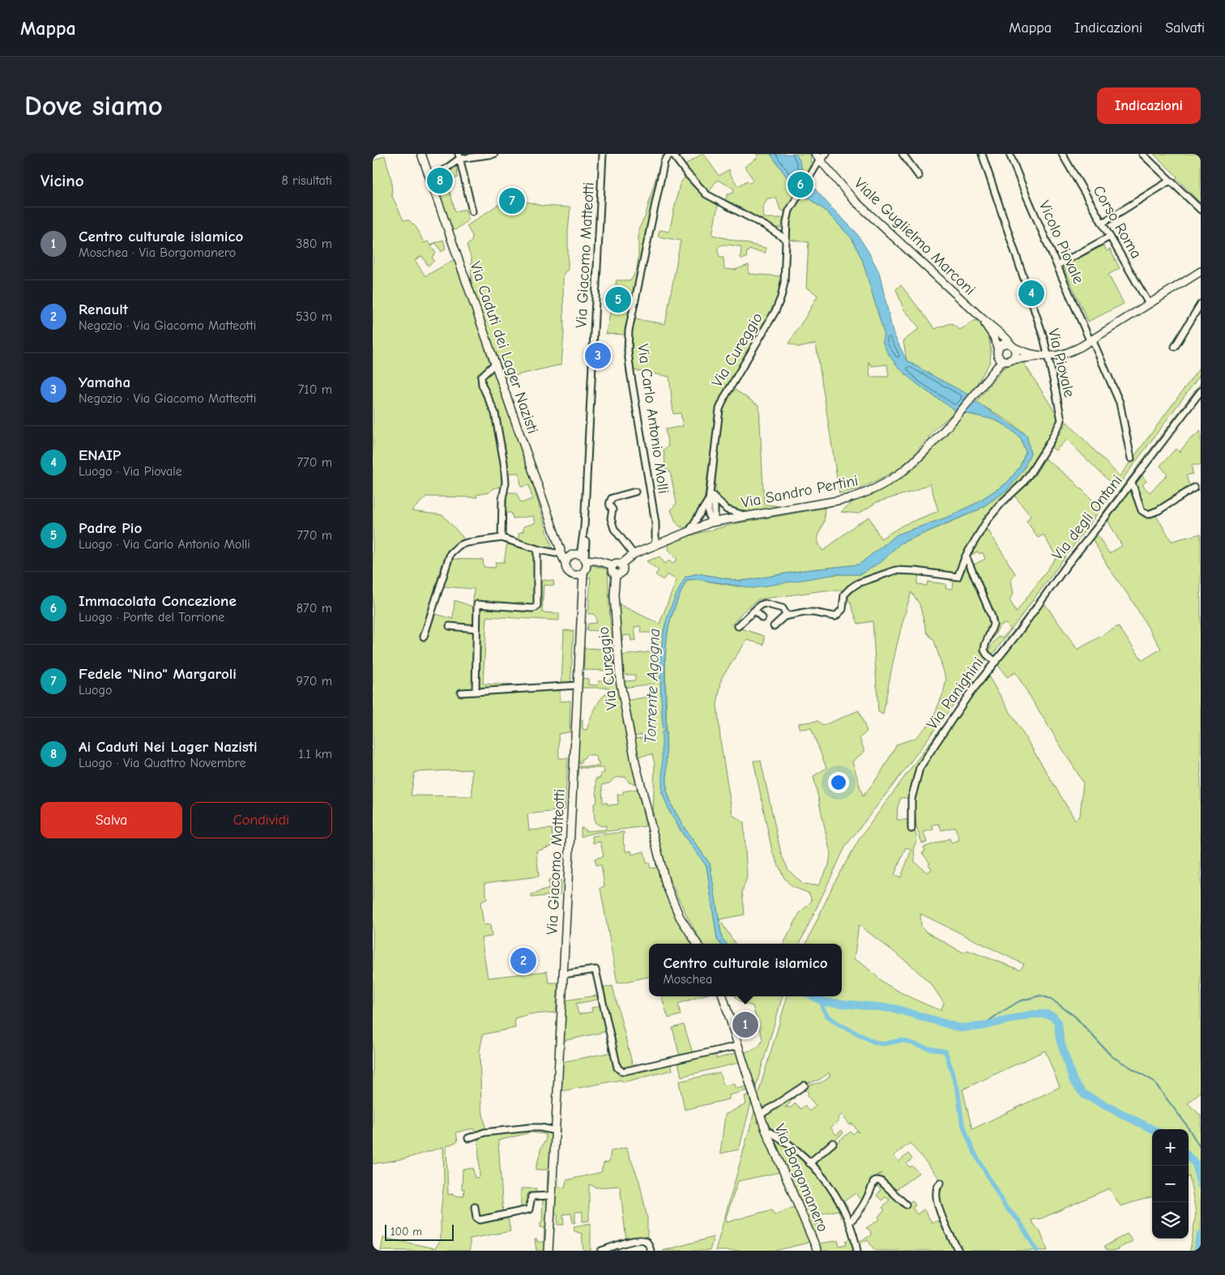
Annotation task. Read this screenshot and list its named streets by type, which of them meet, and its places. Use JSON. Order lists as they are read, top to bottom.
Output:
{
  "streets": {
    "main road": [
      "Viale Guglielmo Marconi",
      "Via Giacomo Matteotti",
      "Via Caduti dei Lager Nazisti",
      "Via Cureggio",
      "Via Sandro Pertini",
      "Via Borgomanero"
    ],
    "street": [
      "Corso Roma",
      "Vicolo Piovale",
      "Via Piovale",
      "Via Carlo Antonio Molli",
      "Via degli Ontani",
      "Via Panighini"
    ]
  },
  "crossings": [
    ["Corso Roma", "Viale Guglielmo Marconi"],
    ["Viale Guglielmo Marconi", "Vicolo Piovale"],
    ["Viale Guglielmo Marconi", "Via Cureggio"],
    ["Viale Guglielmo Marconi", "Via Piovale"],
    ["Viale Guglielmo Marconi", "Via Sandro Pertini"],
    ["Via Giacomo Matteotti", "Via Caduti dei Lager Nazisti"],
    ["Via Cureggio", "Via Sandro Pertini"],
    ["Via Piovale", "Via Panighini"],
    ["Via degli Ontani", "Via Panighini"]
  ],
  "water": ["Torrente Agogna"],
  "scale_bar": "100 m",
  "page": {
    "header": "Mappa",
    "nav": ["Mappa", "Indicazioni", "Salvati"],
    "buttons": [
      "Indicazioni",
      ["Salva", "Condividi"]
    ],
    "title": "Dove siamo",
    "heading": ["Vicino", "8 risultati"],
    "pins": [
      "8",
      "6",
      "7",
      "4",
      "5",
      "3",
      "2",
      "1"
    ],
    "list": [
      {
        "mark": "1",
        "name": "Centro culturale islamico",
        "note": "Moschea · Via Borgomanero",
        "value": "380 m"
      },
      {
        "mark": "2",
        "name": "Renault",
        "note": "Negozio · Via Giacomo Matteotti",
        "value": "530 m"
      },
      {
        "mark": "3",
        "name": "Yamaha",
        "note": "Negozio · Via Giacomo Matteotti",
        "value": "710 m"
      },
      {
        "mark": "4",
        "name": "ENAIP",
        "note": "Luogo · Via Piovale",
        "value": "770 m"
      },
      {
        "mark": "5",
        "name": "Padre Pio",
        "note": "Luogo · Via Carlo Antonio Molli",
        "value": "770 m"
      },
      {
        "mark": "6",
        "name": "Immacolata Concezione",
        "note": "Luogo · Ponte del Torrione",
        "value": "870 m"
      },
      {
        "mark": "7",
        "name": "Fedele \"Nino\" Margaroli",
        "note": "Luogo",
        "value": "970 m"
      },
      {
        "mark": "8",
        "name": "Ai Caduti Nei Lager Nazisti",
        "note": "Luogo · Via Quattro Novembre",
        "value": "1.1 km"
      }
    ],
    "popup": ["Centro culturale islamico", "Moschea"],
    "map_buttons": ["+", "−"],
    "scale": "100 m"
  }
}
